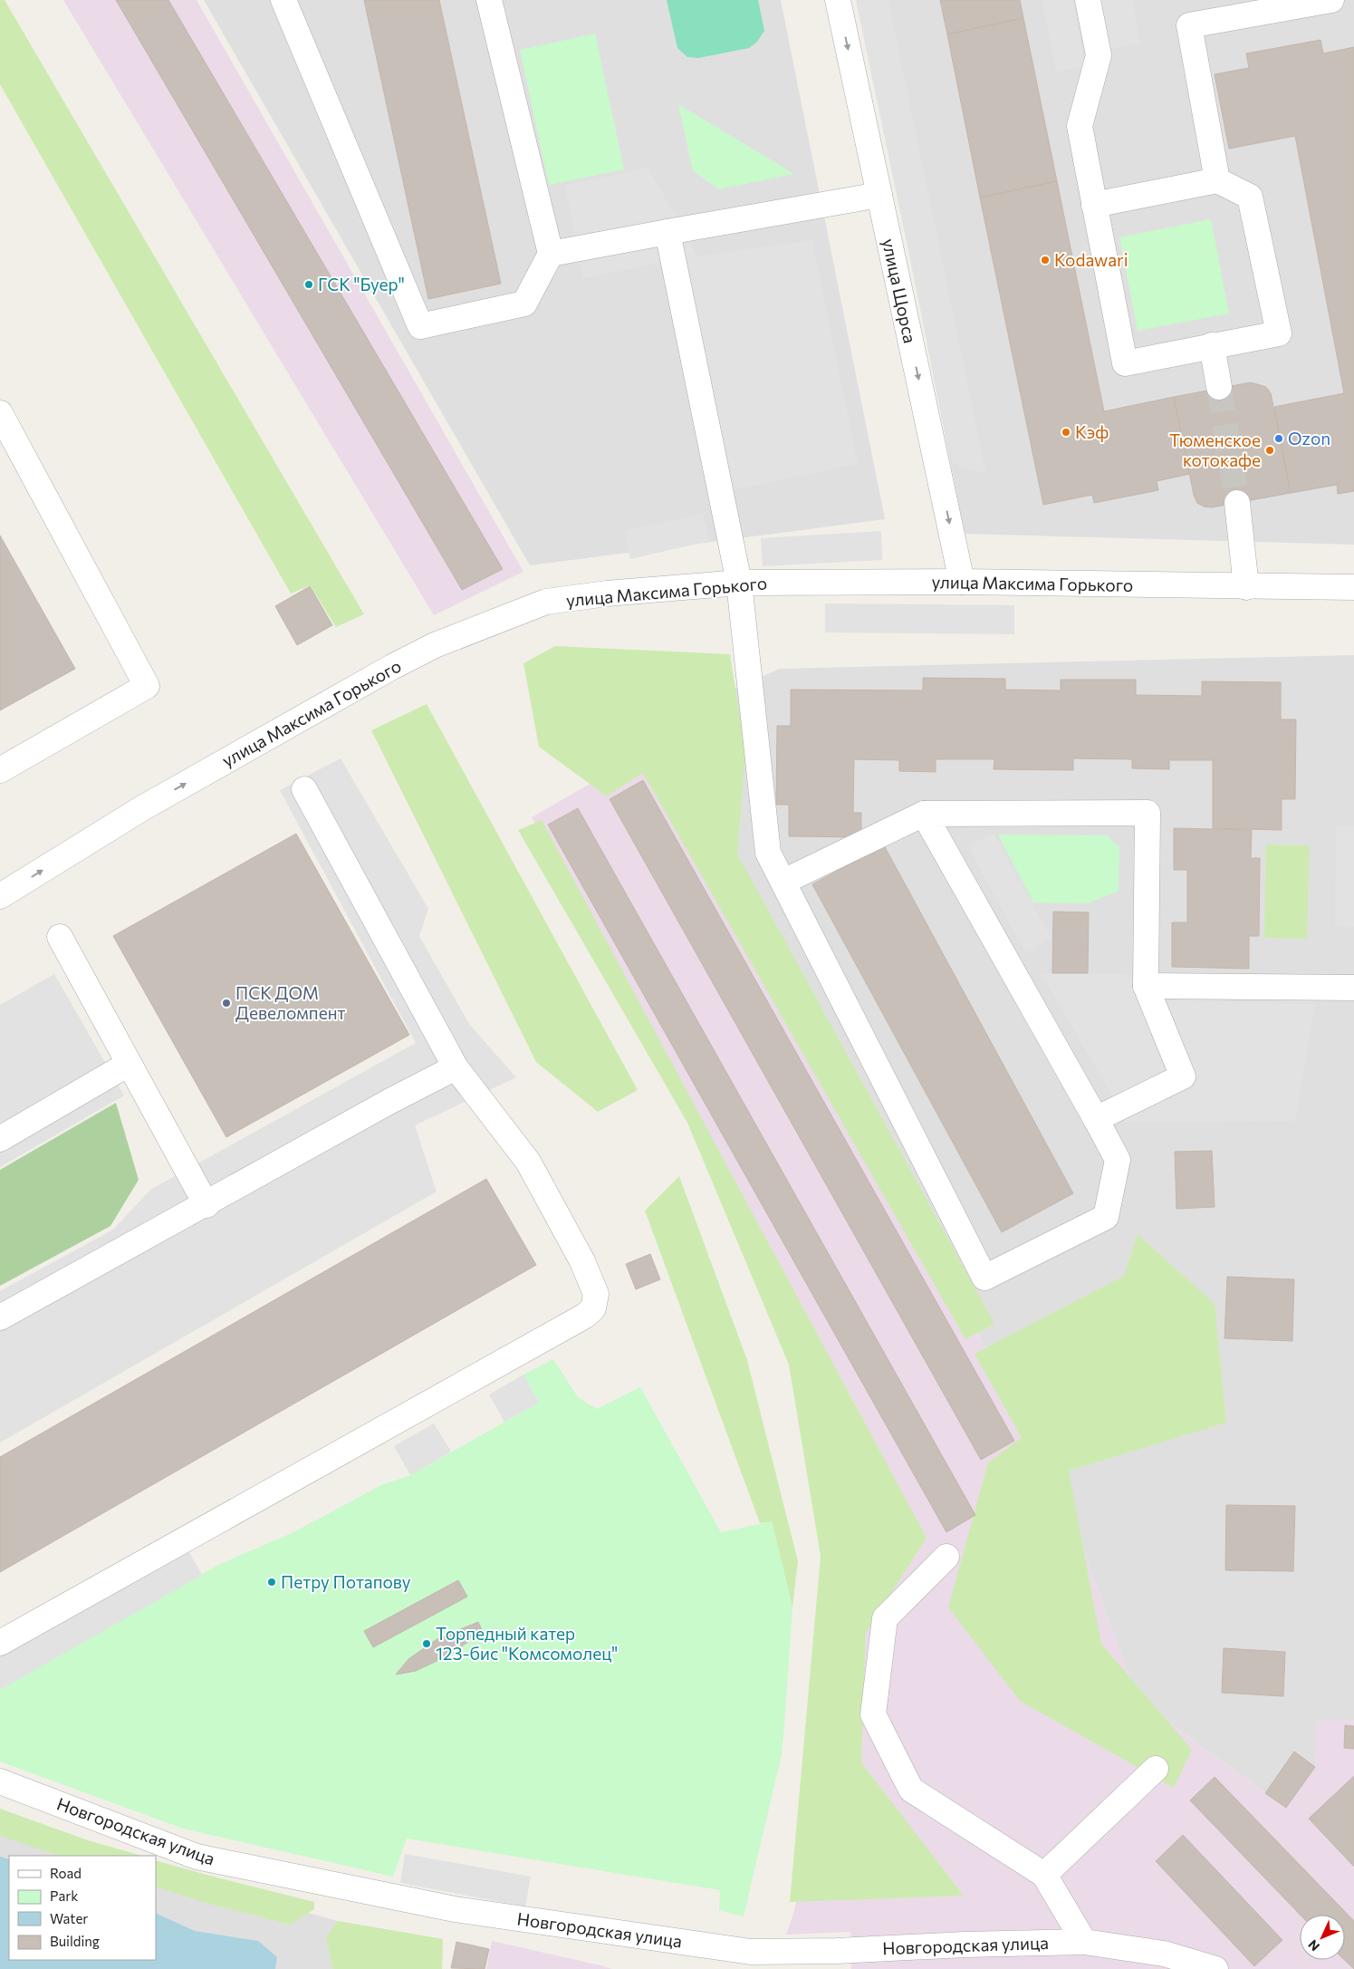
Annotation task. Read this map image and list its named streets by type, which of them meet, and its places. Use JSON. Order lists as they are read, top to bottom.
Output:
{
  "streets": {
    "street": ["улица Щорса", "улица Максима Горького", "Новгородская улица"]
  },
  "crossings": [
    ["улица Щорса", "улица Максима Горького"]
  ],
  "one_way": ["улица Максима Горького"],
  "places": [
    "Kodawari",
    "ГСК \"Буер\"",
    "Кэф",
    "Ozon",
    "Тюменское котокафе",
    "ПСК ДОМ Девеломпент",
    "Петру Потапову",
    "Торпедный катер 123-бис \"Комсомолец\""
  ],
  "legend": [
    "Road",
    "Park",
    "Water",
    "Building"
  ],
  "north": "bottom left"
}
